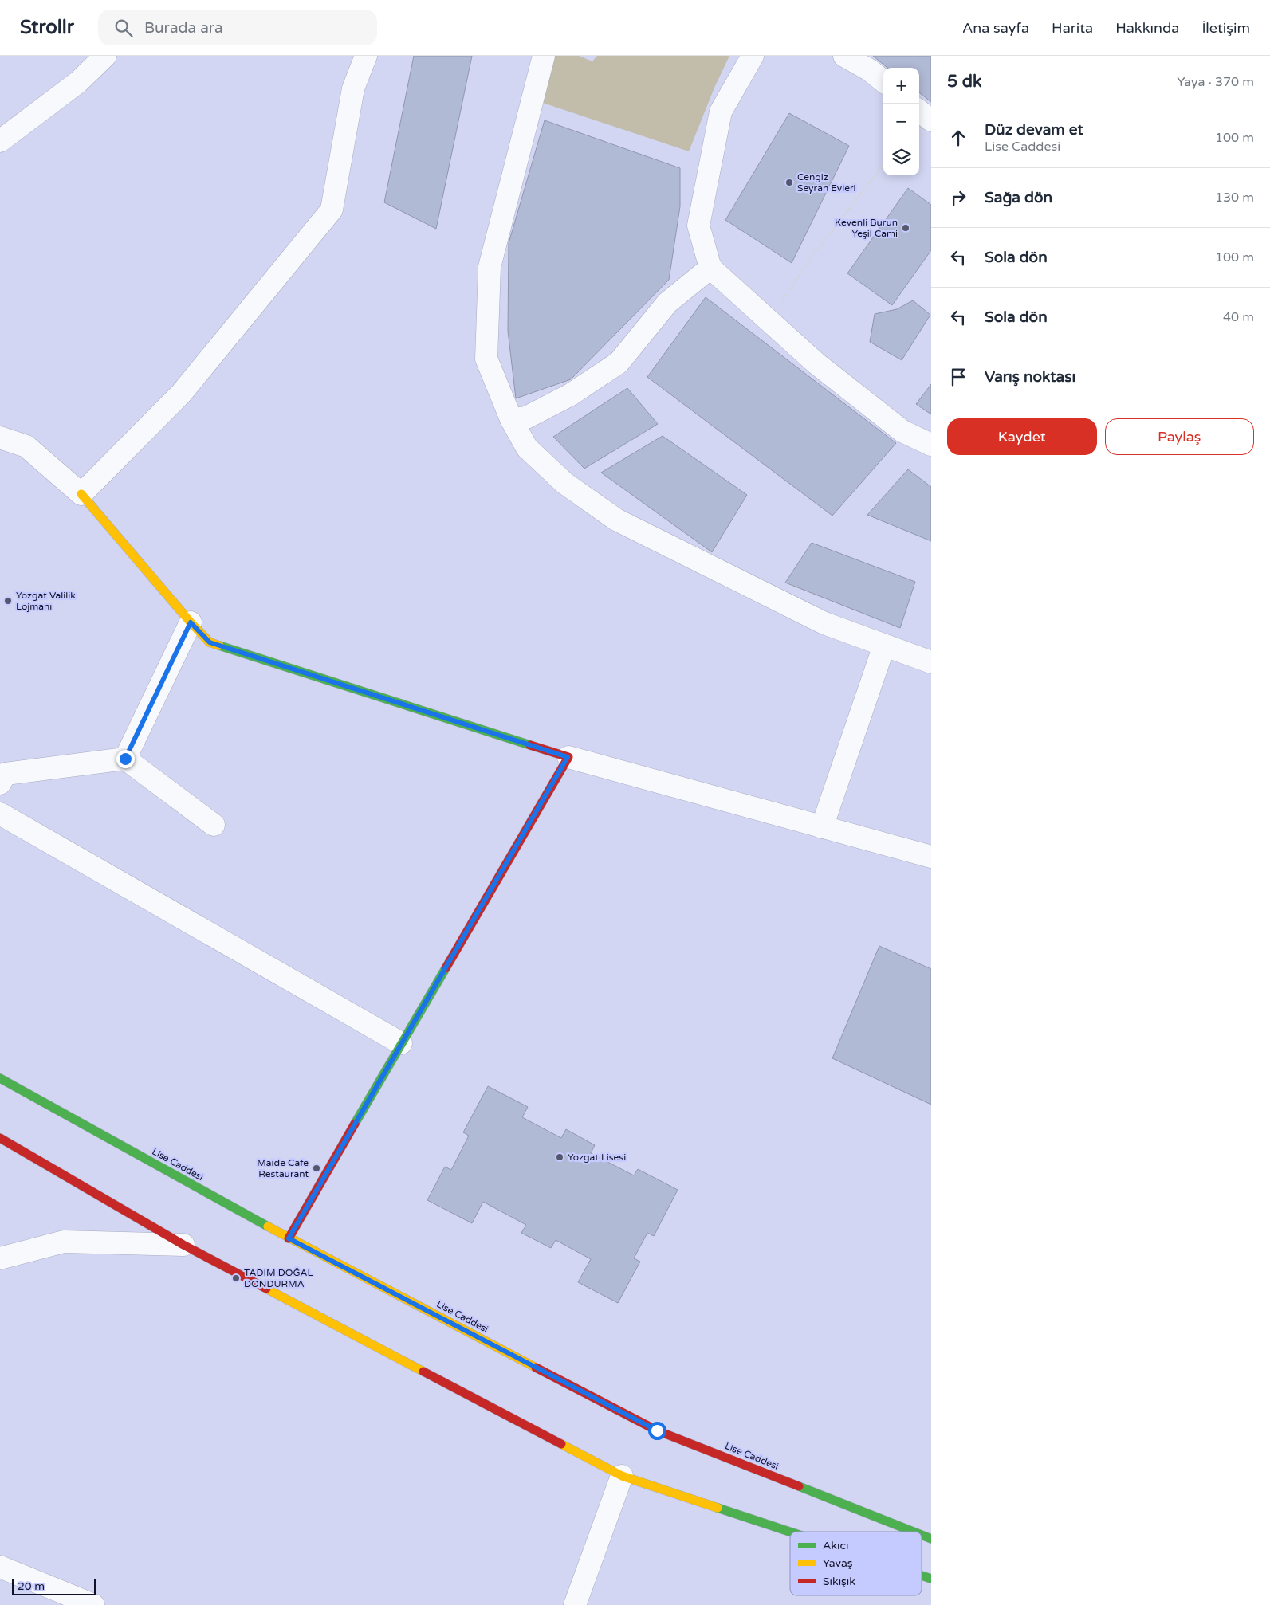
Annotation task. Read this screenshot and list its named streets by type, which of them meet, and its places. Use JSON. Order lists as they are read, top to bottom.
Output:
{
  "streets": {
    "street": ["Lise Caddesi"]
  },
  "places": [
    "Cengiz Seyran Evleri",
    "Kevenli Burun Yeşil Cami",
    "Yozgat Valilik Lojmanı",
    "Yozgat Lisesi",
    "Maide Cafe Restaurant",
    "TADIM DOĞAL DONDURMA"
  ],
  "legend": ["Akıcı", "Yavaş", "Sıkışık"],
  "scale_bar": "20 m",
  "page": {
    "header": "Strollr",
    "search": "Burada ara",
    "nav": [
      "Ana sayfa",
      "Harita",
      "Hakkında",
      "İletişim"
    ],
    "heading": ["5 dk", "Yaya · 370 m"],
    "map_buttons": ["+", "−"],
    "list": [
      ["Düz devam et", "Lise Caddesi", "100 m"],
      ["Sağa dön", "130 m"],
      ["Sola dön", "100 m"],
      ["Sola dön", "40 m"],
      "Varış noktası"
    ],
    "buttons": ["Kaydet", "Paylaş"],
    "scale": "20 m"
  }
}
